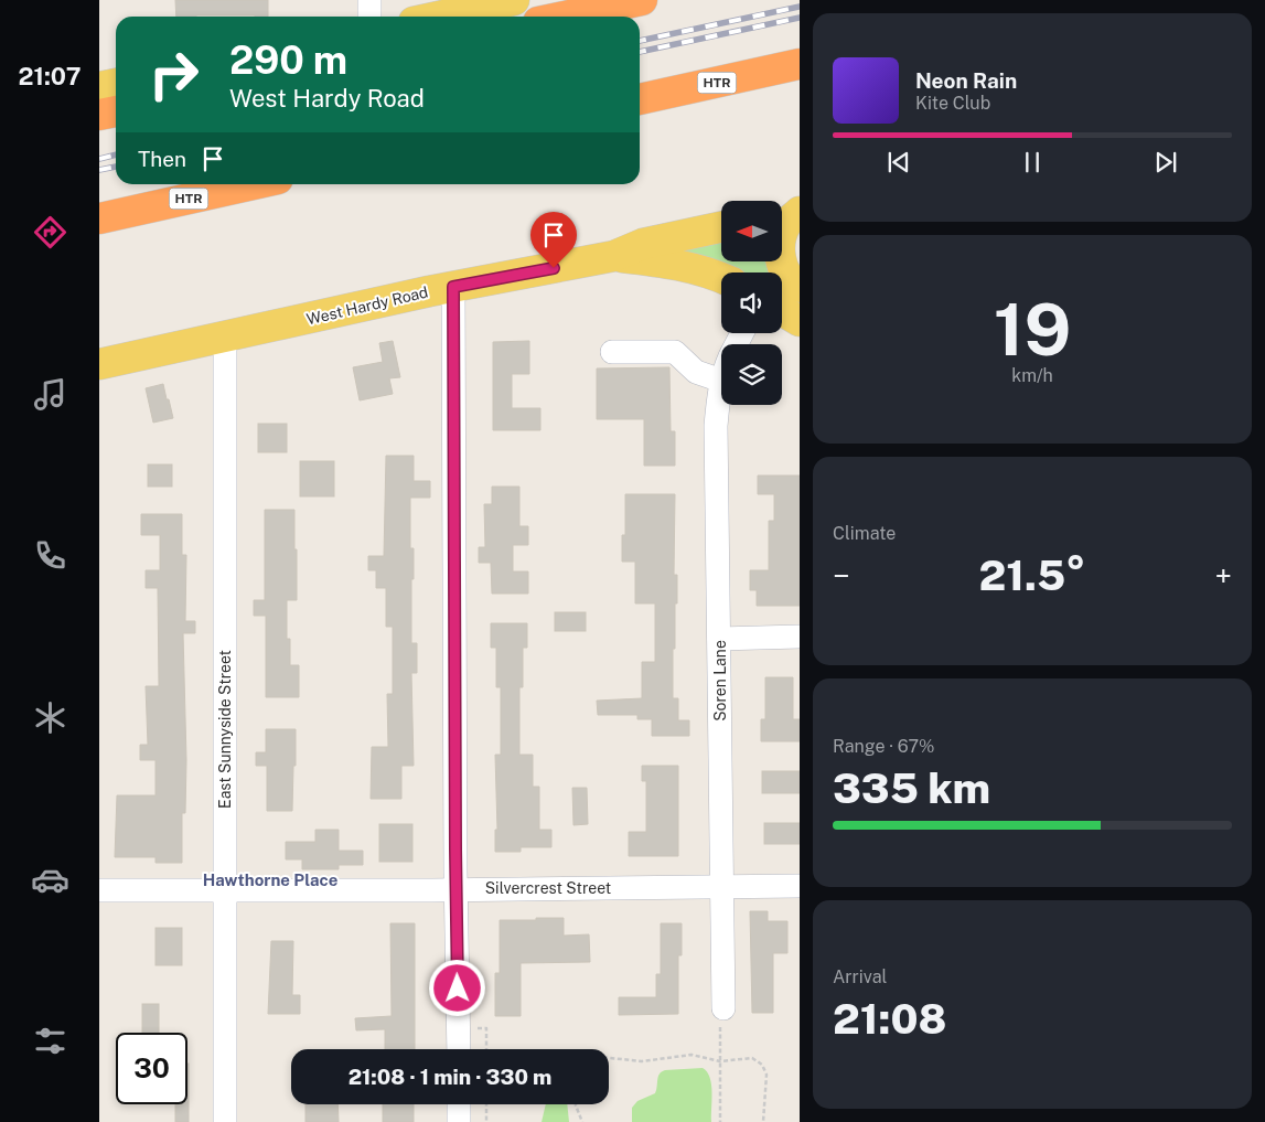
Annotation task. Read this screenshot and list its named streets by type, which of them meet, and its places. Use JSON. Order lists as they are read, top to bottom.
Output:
{
  "streets": {
    "highway": ["HTR"],
    "main road": ["West Hardy Road"],
    "street": ["Soren Lane", "East Sunnyside Street", "Silvercrest Street"]
  },
  "crossings": [
    ["West Hardy Road", "East Sunnyside Street"],
    ["Soren Lane", "Silvercrest Street"],
    ["East Sunnyside Street", "Silvercrest Street"]
  ],
  "districts": ["Hawthorne Place"],
  "north": "left",
  "page": {
    "tabs": "21:07",
    "turn": ["290 m", "West Hardy Road"],
    "song": ["Neon Rain", "Kite Club"],
    "then": "Then",
    "tile": [
      ["19", "km/h"],
      "Climate",
      ["Range · 67%", "335 km"],
      ["Arrival", "21:08"]
    ],
    "heat": ["−", "21.5°", "+"],
    "limit": "30",
    "trip": "21:08 · 1 min · 330 m"
  }
}
